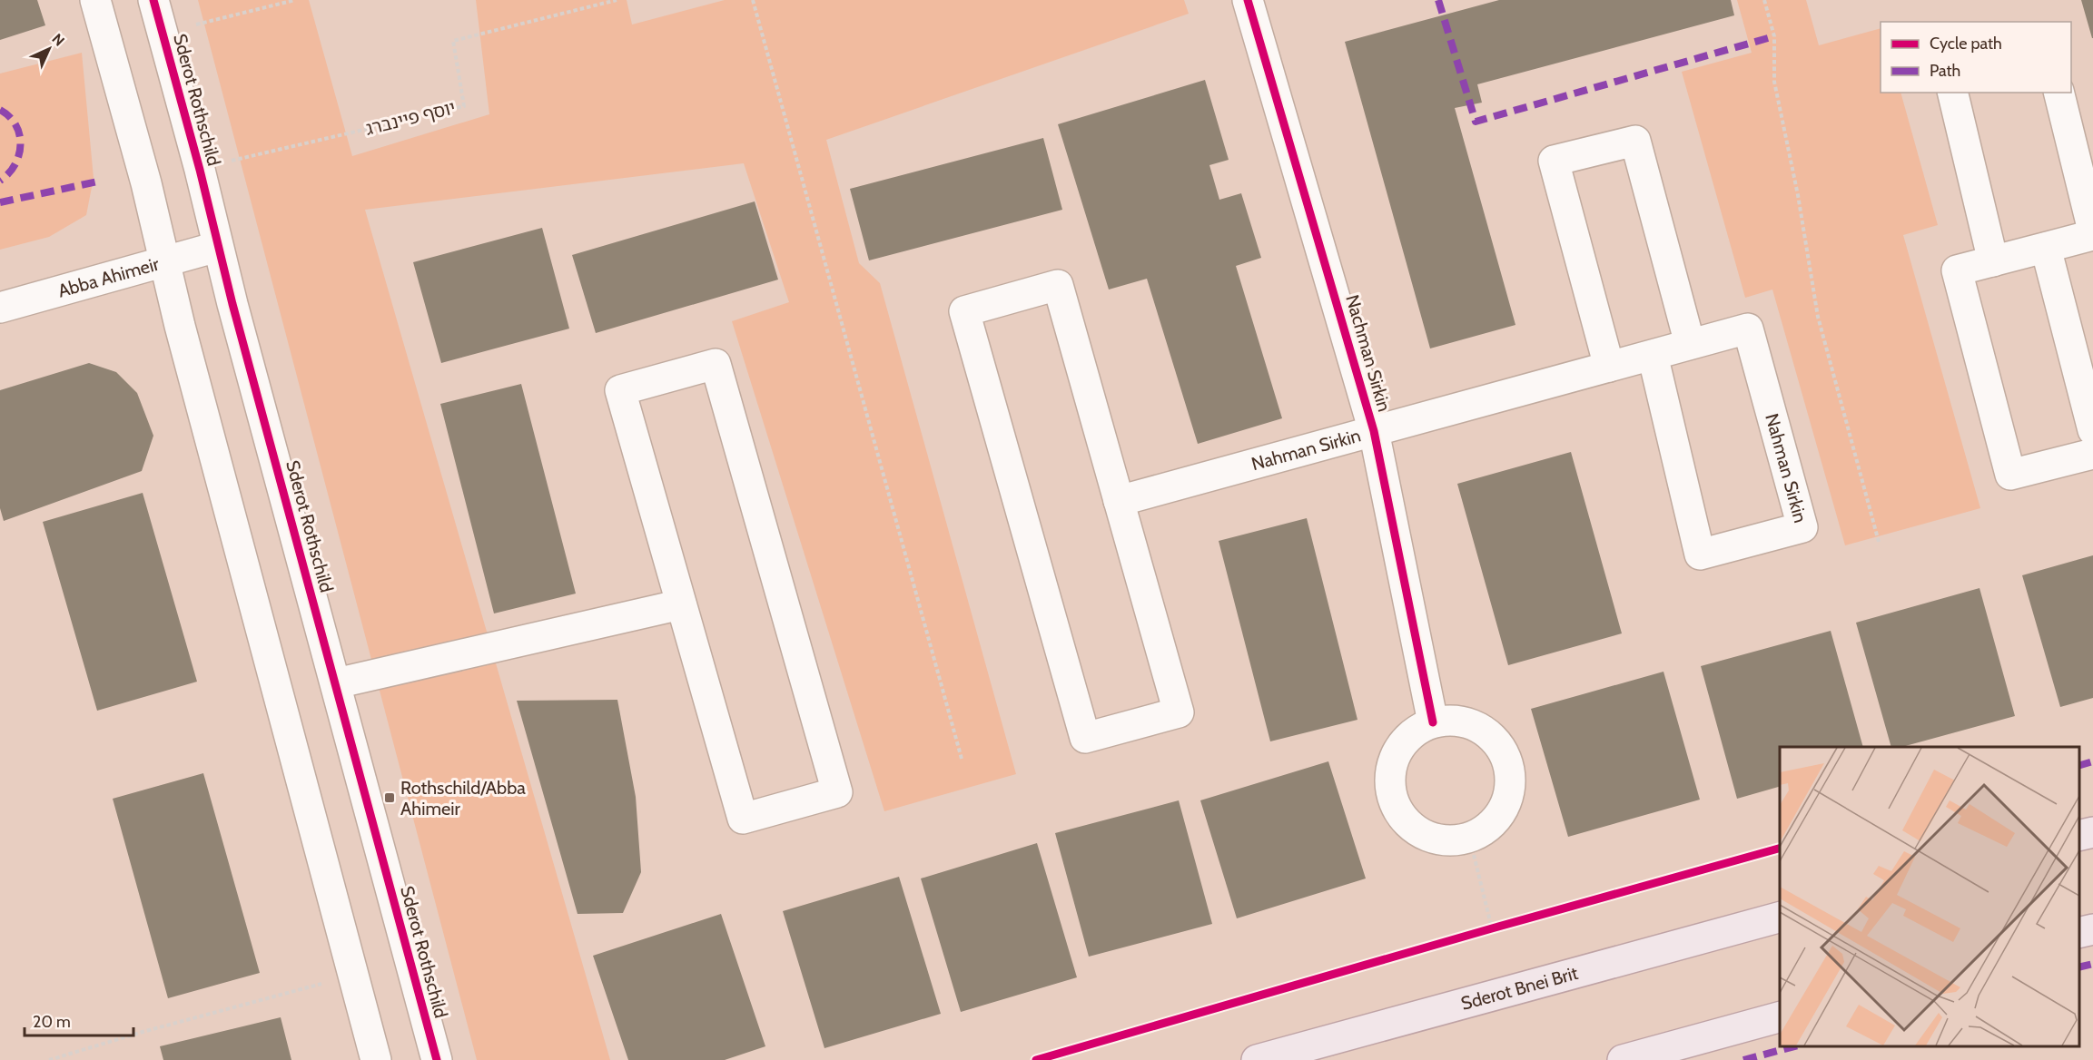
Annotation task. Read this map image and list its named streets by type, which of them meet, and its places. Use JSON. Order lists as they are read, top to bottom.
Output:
{
  "streets": {
    "main road": ["Sderot Bnei Brit"],
    "street": [
      "Sderot Rothschild",
      "Abba Ahimeir",
      "Nachman Sirkin",
      "Nahman Sirkin"
    ],
    "path": ["יוסף פיינברג"]
  },
  "crossings": [
    ["Sderot Rothschild", "Abba Ahimeir"],
    ["Nachman Sirkin", "Nahman Sirkin"]
  ],
  "places": {
    "transit": ["Rothschild/Abba Ahimeir"]
  },
  "legend": ["Cycle path", "Path"],
  "scale_bar": "20 m",
  "north": "top right"
}
